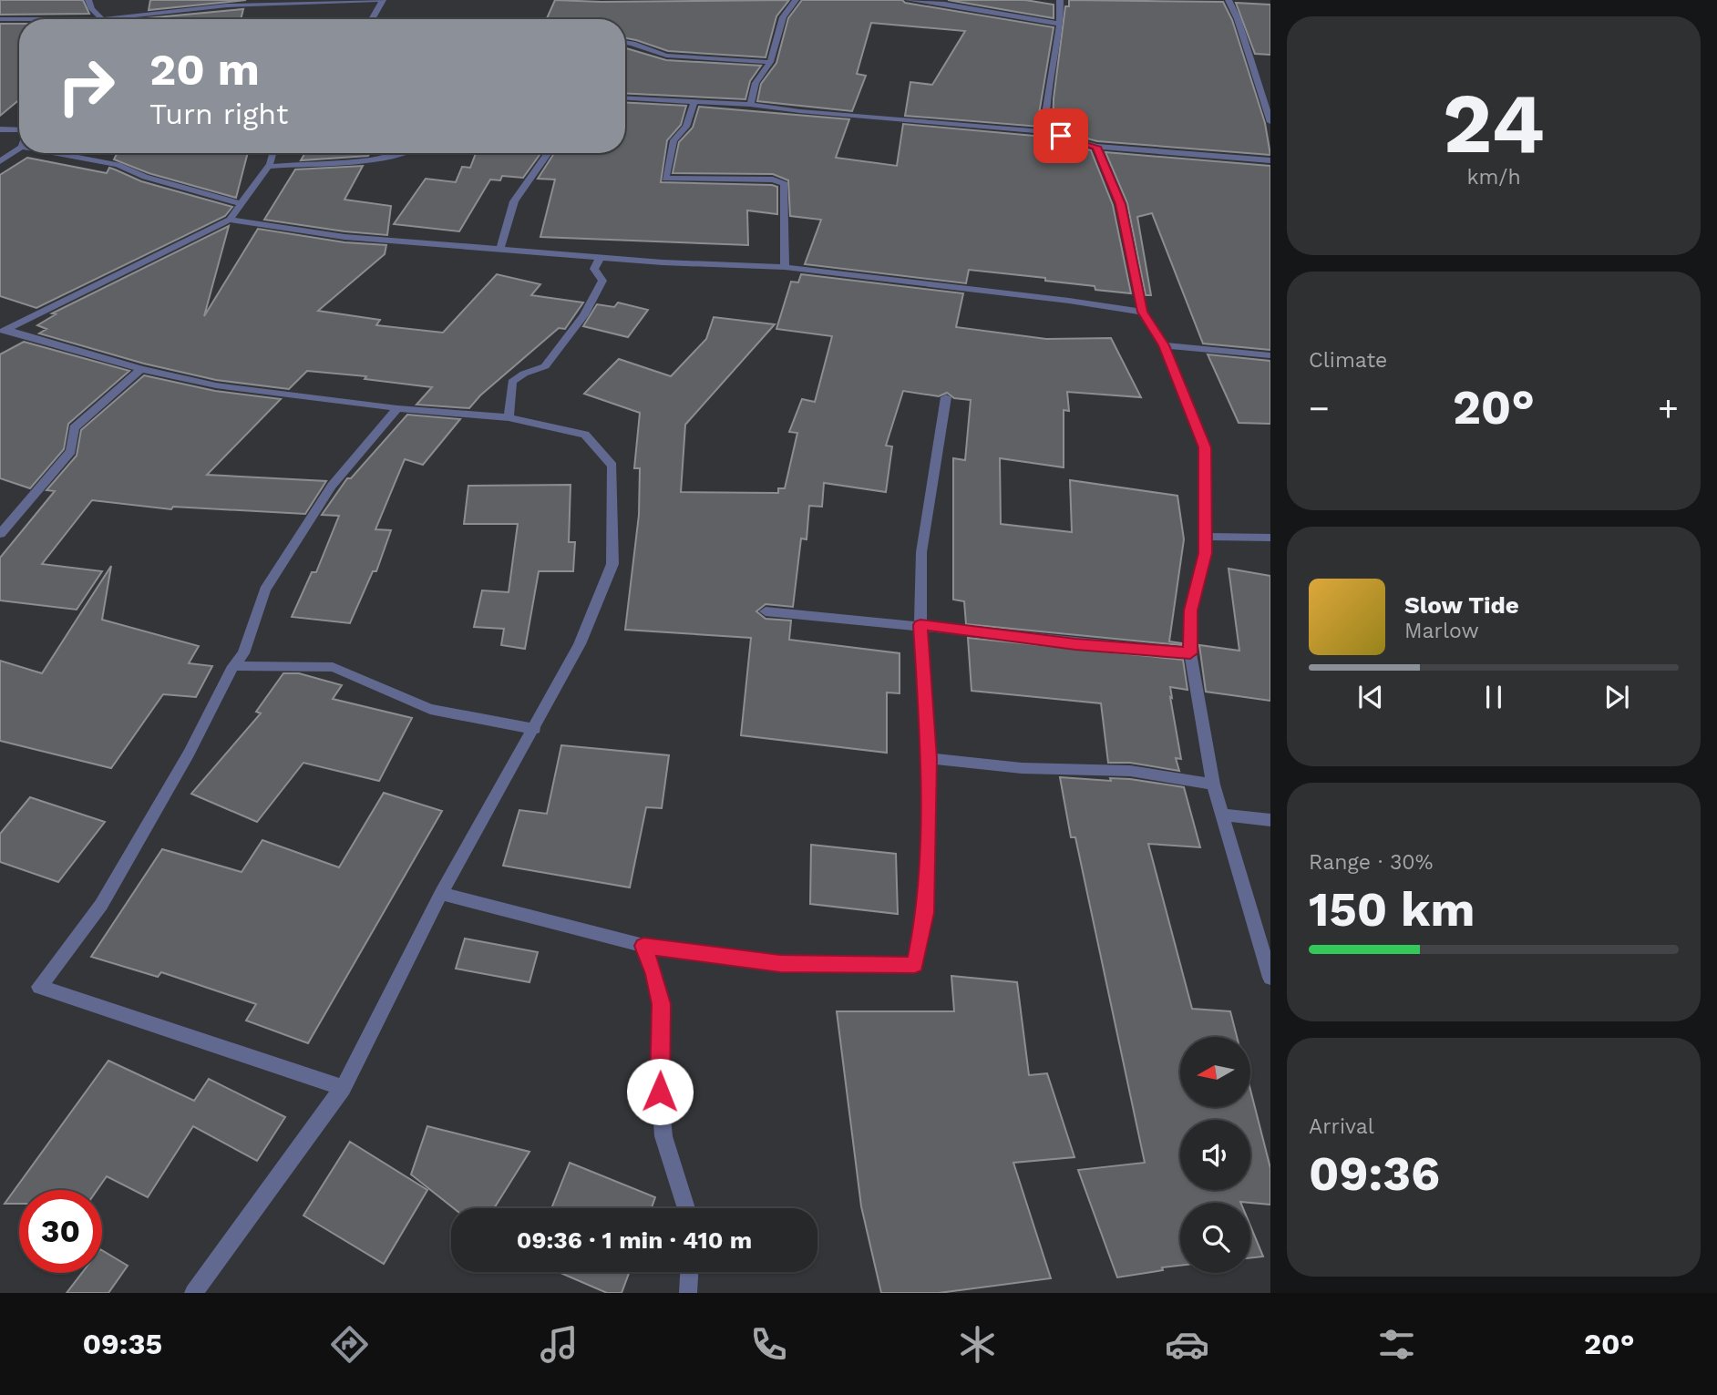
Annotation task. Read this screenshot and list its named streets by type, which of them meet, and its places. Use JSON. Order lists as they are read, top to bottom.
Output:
{
  "north": "left",
  "page": {
    "tile": [
      ["24", "km/h"],
      "Climate",
      ["Range · 30%", "150 km"],
      ["Arrival", "09:36"]
    ],
    "turn": ["20 m", "Turn right"],
    "heat": ["−", "20°", "+"],
    "song": ["Slow Tide", "Marlow"],
    "limit": "30",
    "trip": "09:36 · 1 min · 410 m",
    "tabs": ["09:35", "20°"]
  }
}
